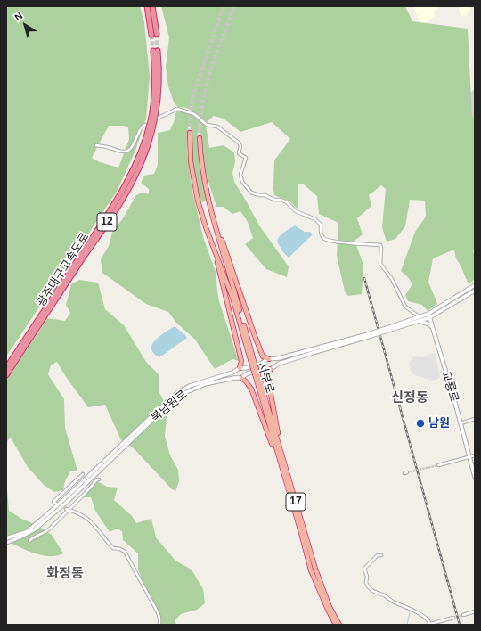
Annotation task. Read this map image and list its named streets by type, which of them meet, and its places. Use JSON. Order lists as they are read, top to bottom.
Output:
{
  "streets": {
    "highway": [
      "12",
      "광주대구고속도로",
      "서부로",
      "17"
    ],
    "street": ["교룡로", "북남원로"]
  },
  "districts": ["신정동", "화정동"],
  "places": ["남원"],
  "north": "top left"
}
